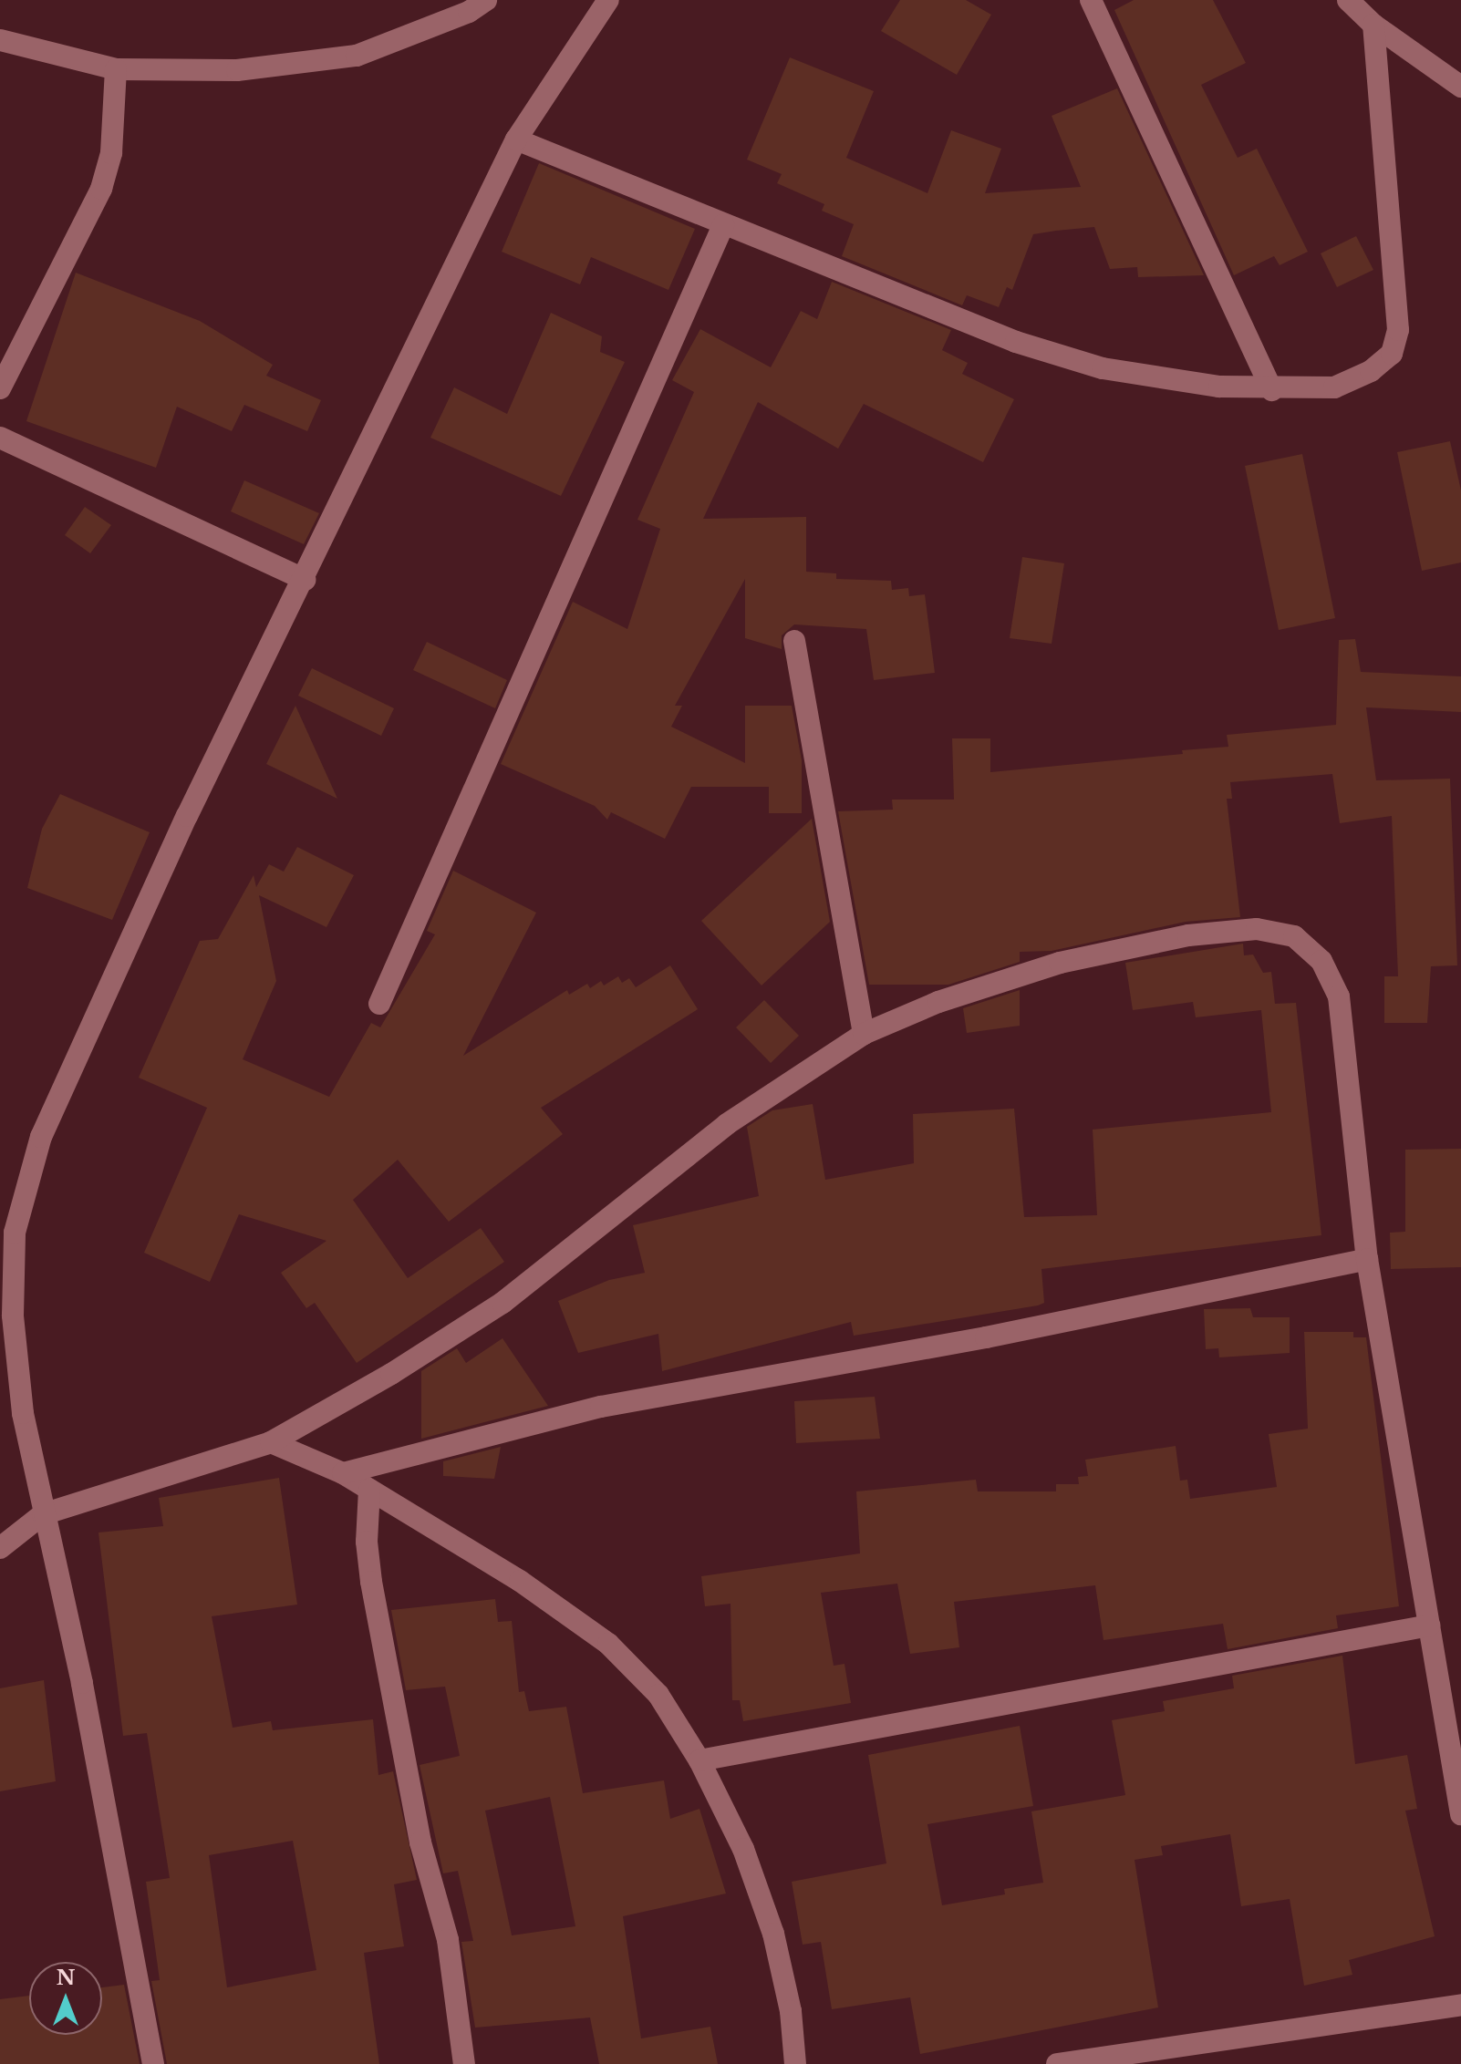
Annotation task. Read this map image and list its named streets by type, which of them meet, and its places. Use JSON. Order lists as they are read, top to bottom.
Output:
{
  "north": "top"
}
